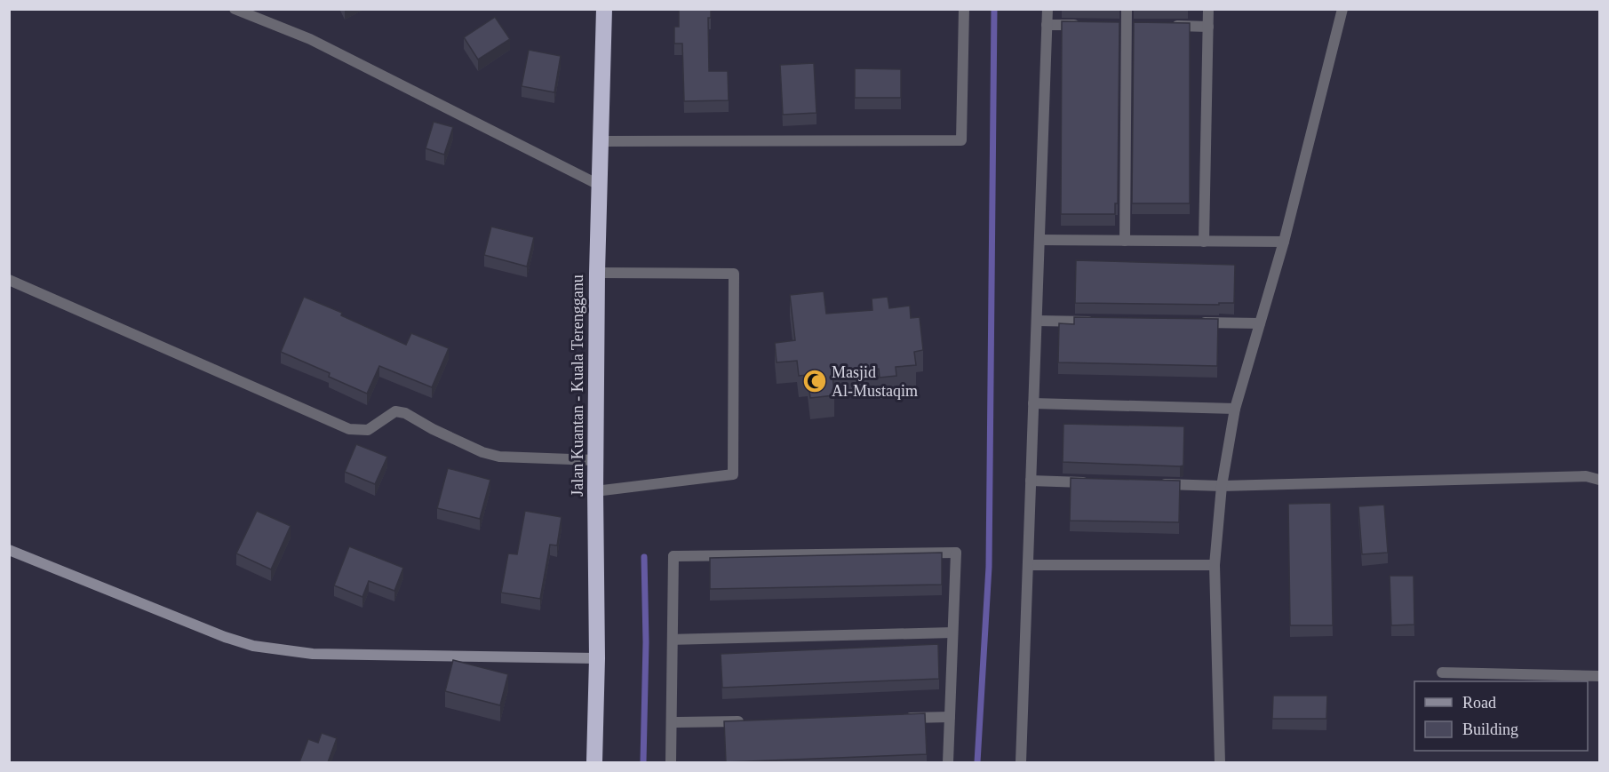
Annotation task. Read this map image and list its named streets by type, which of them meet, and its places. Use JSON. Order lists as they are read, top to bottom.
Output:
{
  "streets": {
    "highway": ["Jalan Kuantan - Kuala Terengganu"]
  },
  "places": {
    "mosque": ["Masjid Al-Mustaqim"]
  },
  "legend": ["Road", "Building"]
}
